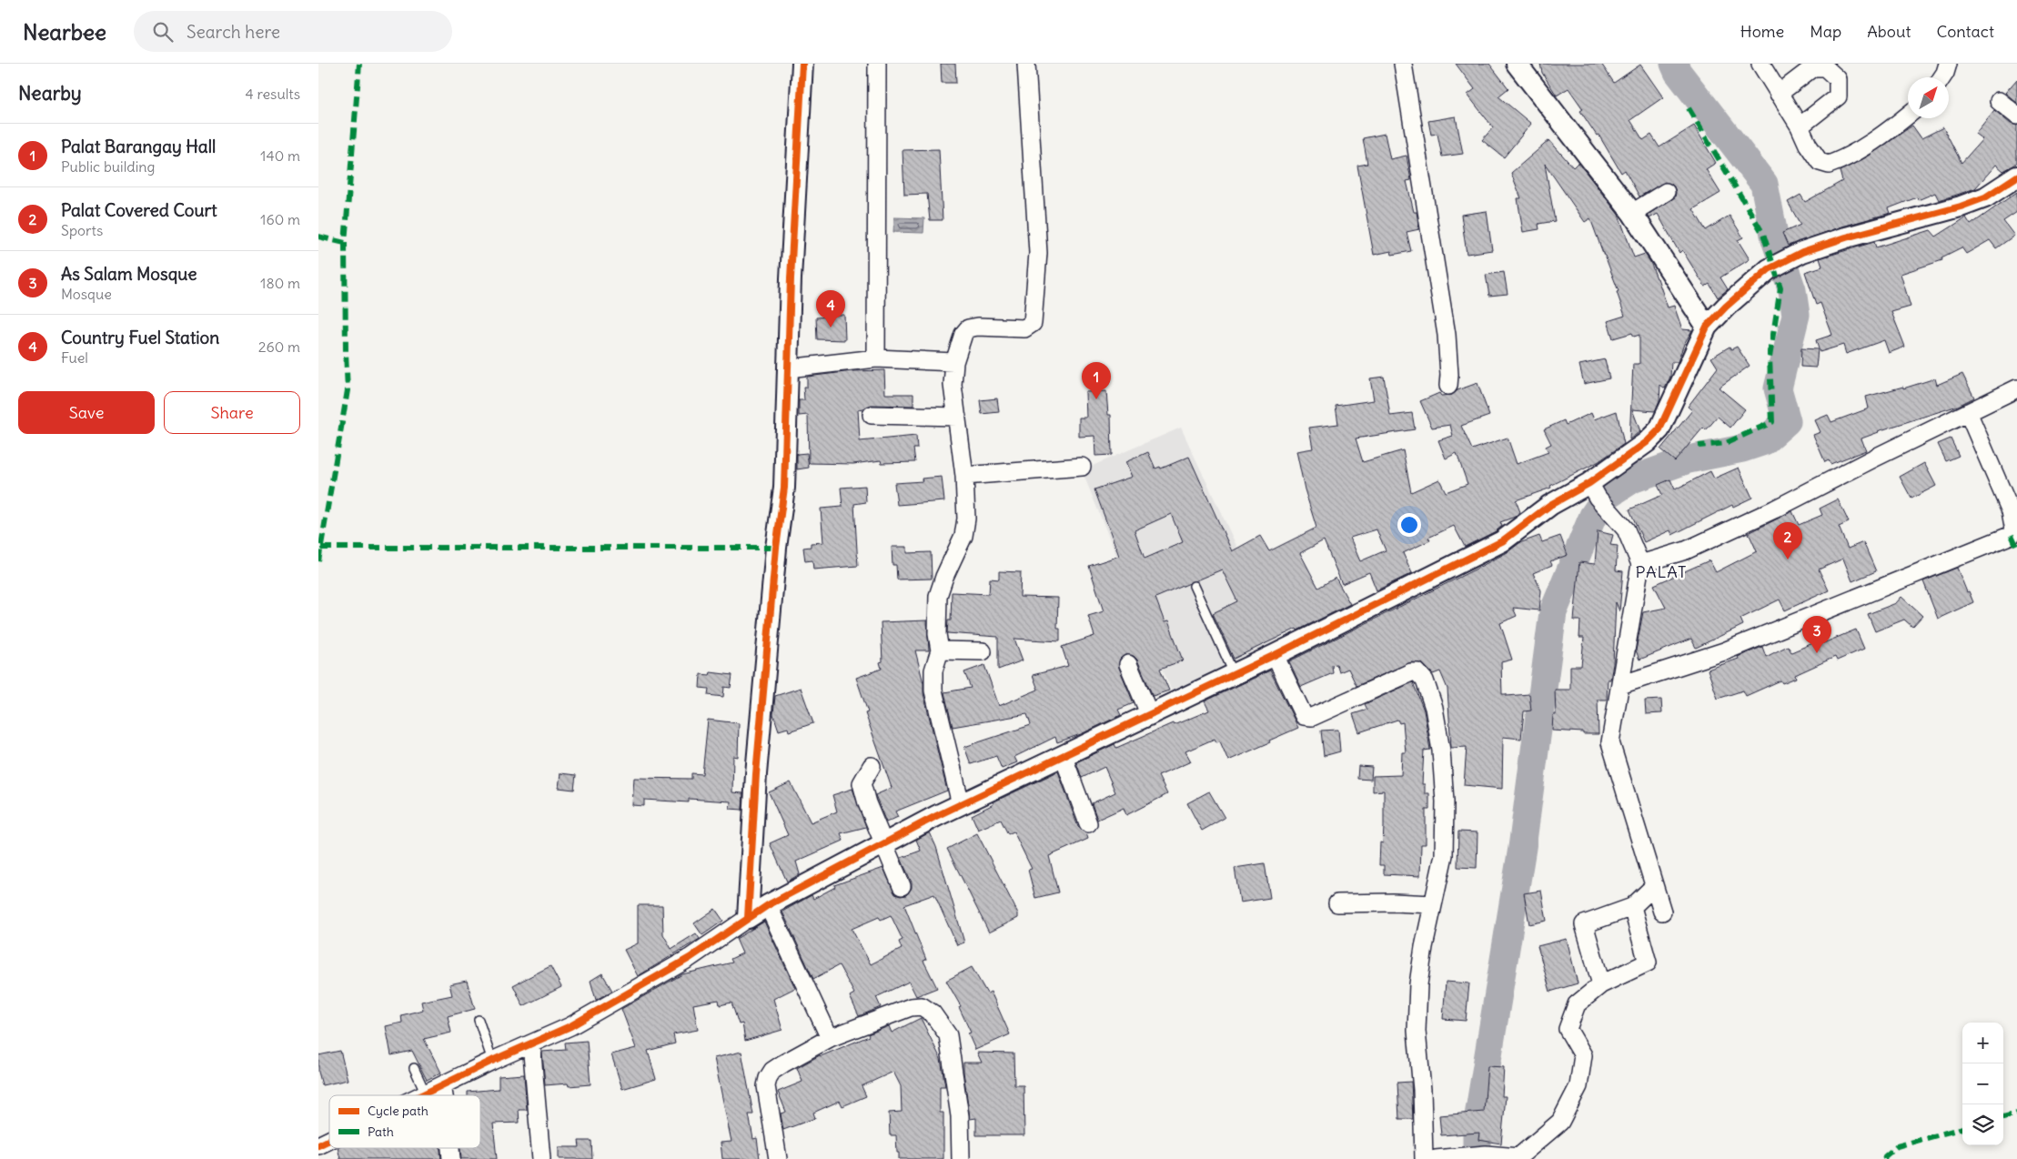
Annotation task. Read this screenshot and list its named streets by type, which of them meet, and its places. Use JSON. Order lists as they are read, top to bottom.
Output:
{
  "districts": ["PALAT"],
  "legend": ["Cycle path", "Path"],
  "north": "top right",
  "page": {
    "header": "Nearbee",
    "search": "Search here",
    "nav": [
      "Home",
      "Map",
      "About",
      "Contact"
    ],
    "heading": ["Nearby", "4 results"],
    "list": [
      {
        "mark": "1",
        "name": "Palat Barangay Hall",
        "note": "Public building",
        "value": "140 m"
      },
      {
        "mark": "2",
        "name": "Palat Covered Court",
        "note": "Sports",
        "value": "160 m"
      },
      {
        "mark": "3",
        "name": "As Salam Mosque",
        "note": "Mosque",
        "value": "180 m"
      },
      {
        "mark": "4",
        "name": "Country Fuel Station",
        "note": "Fuel",
        "value": "260 m"
      }
    ],
    "pins": [
      "4",
      "1",
      "2",
      "3"
    ],
    "buttons": ["Save", "Share"],
    "map_buttons": ["+", "−"]
  }
}
